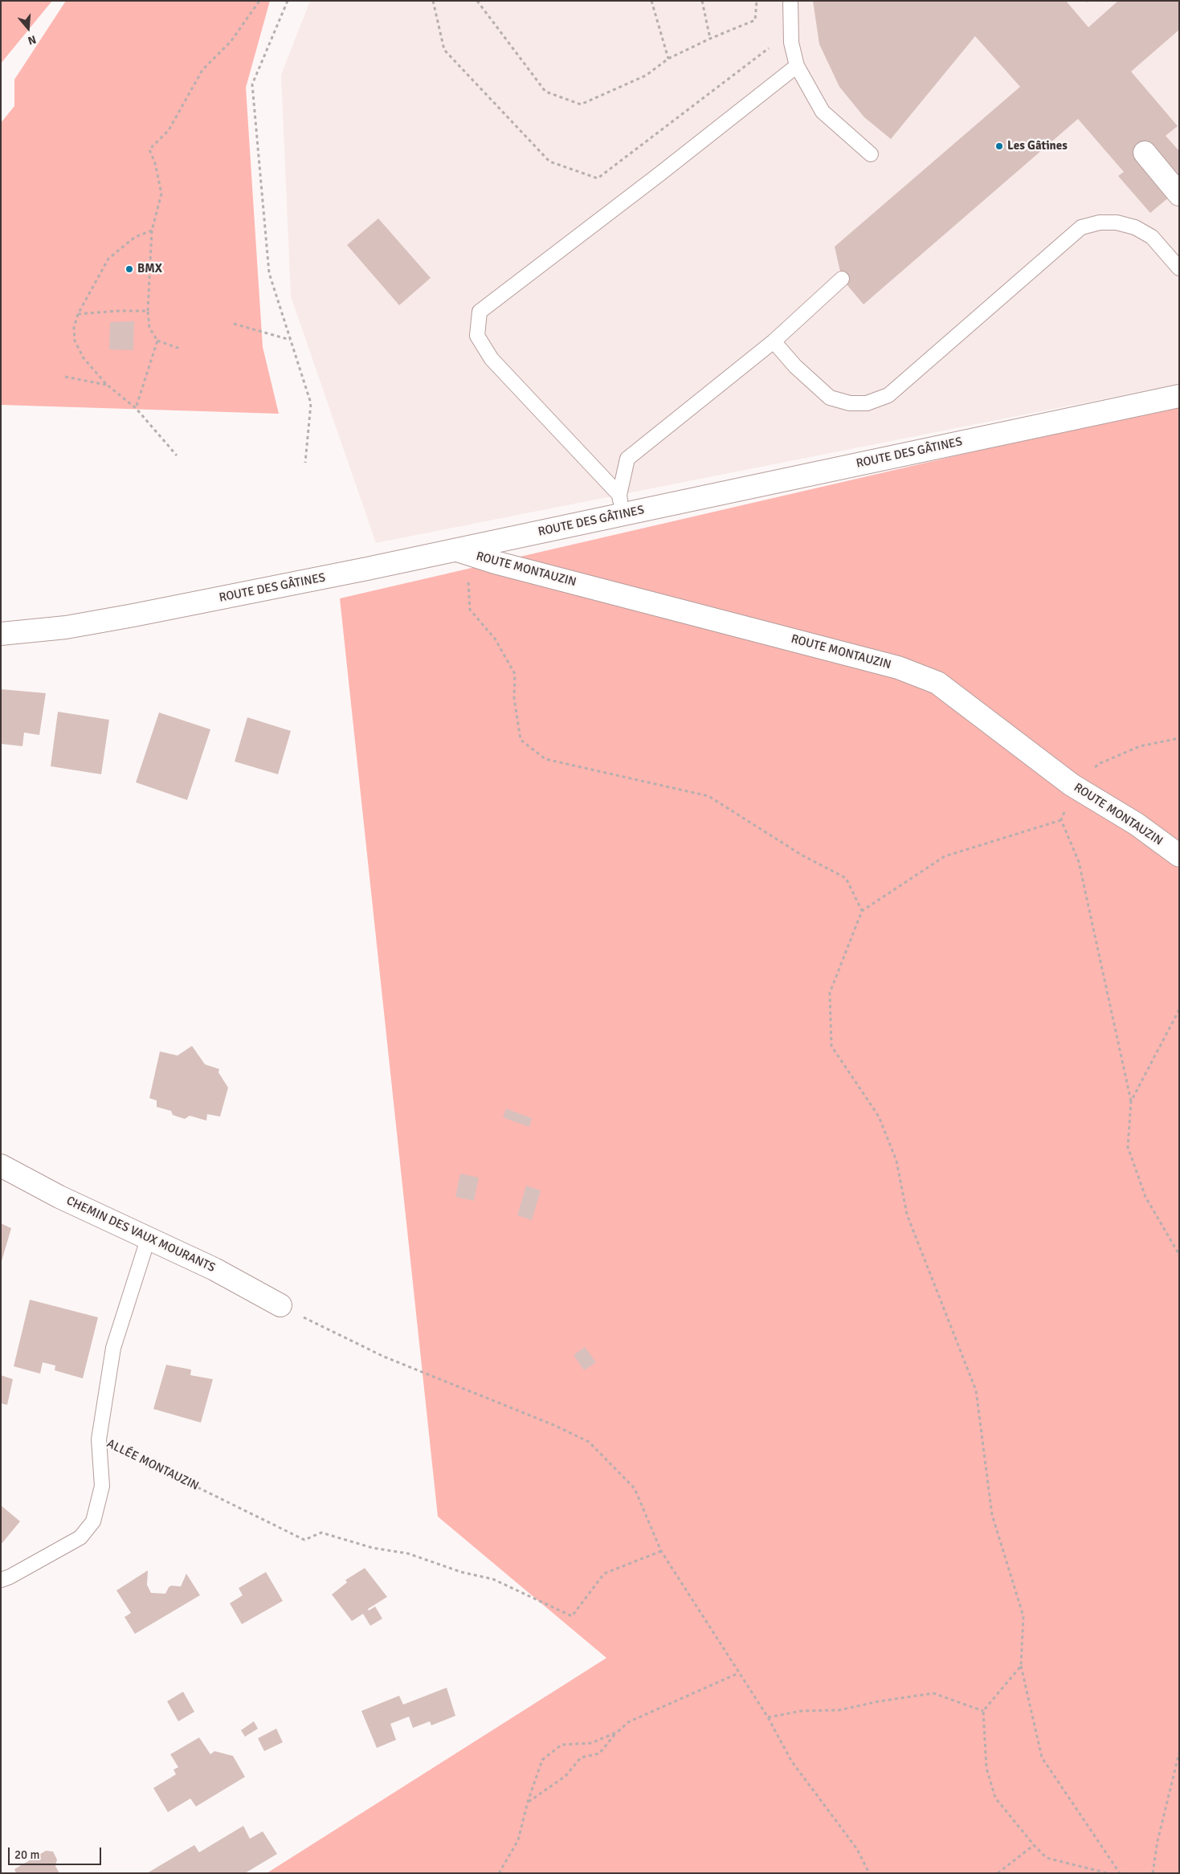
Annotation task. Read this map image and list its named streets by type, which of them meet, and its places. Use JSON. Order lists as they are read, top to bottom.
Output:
{
  "streets": {
    "street": ["ROUTE DES GÂTINES", "ROUTE MONTAUZIN", "CHEMIN DES VAUX MOURANTS"],
    "lane": ["ALLÉE MONTAUZIN"]
  },
  "crossings": [
    ["ROUTE DES GÂTINES", "ROUTE MONTAUZIN"],
    ["CHEMIN DES VAUX MOURANTS", "ALLÉE MONTAUZIN"]
  ],
  "places": ["Les Gâtines", "BMX"],
  "scale_bar": "20 m",
  "north": "bottom"
}
